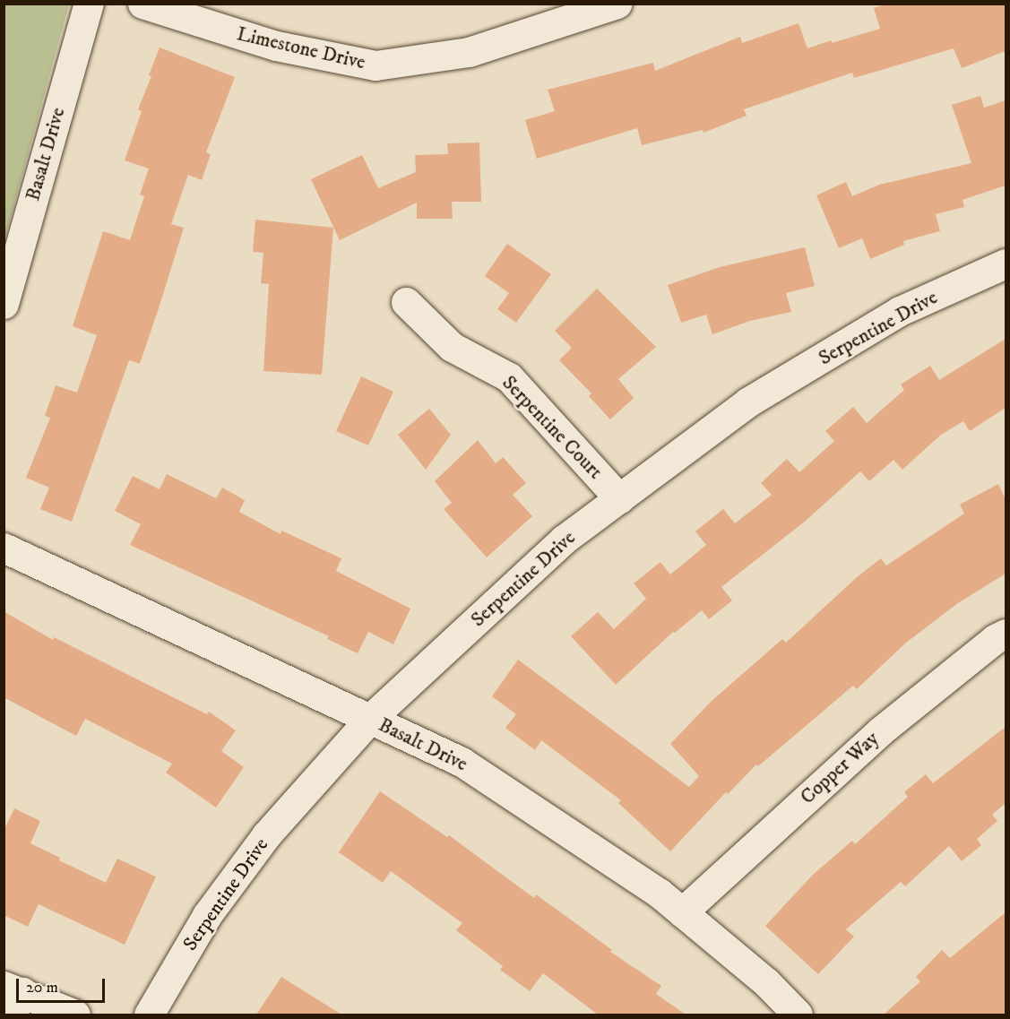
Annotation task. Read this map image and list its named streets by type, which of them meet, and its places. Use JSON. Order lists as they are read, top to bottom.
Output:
{
  "streets": {
    "street": [
      "Limestone Drive",
      "Basalt Drive",
      "Serpentine Drive",
      "Serpentine Court",
      "Copper Way"
    ]
  },
  "crossings": [
    ["Basalt Drive", "Serpentine Drive"],
    ["Basalt Drive", "Copper Way"],
    ["Serpentine Drive", "Serpentine Court"]
  ],
  "scale_bar": "20 m"
}
